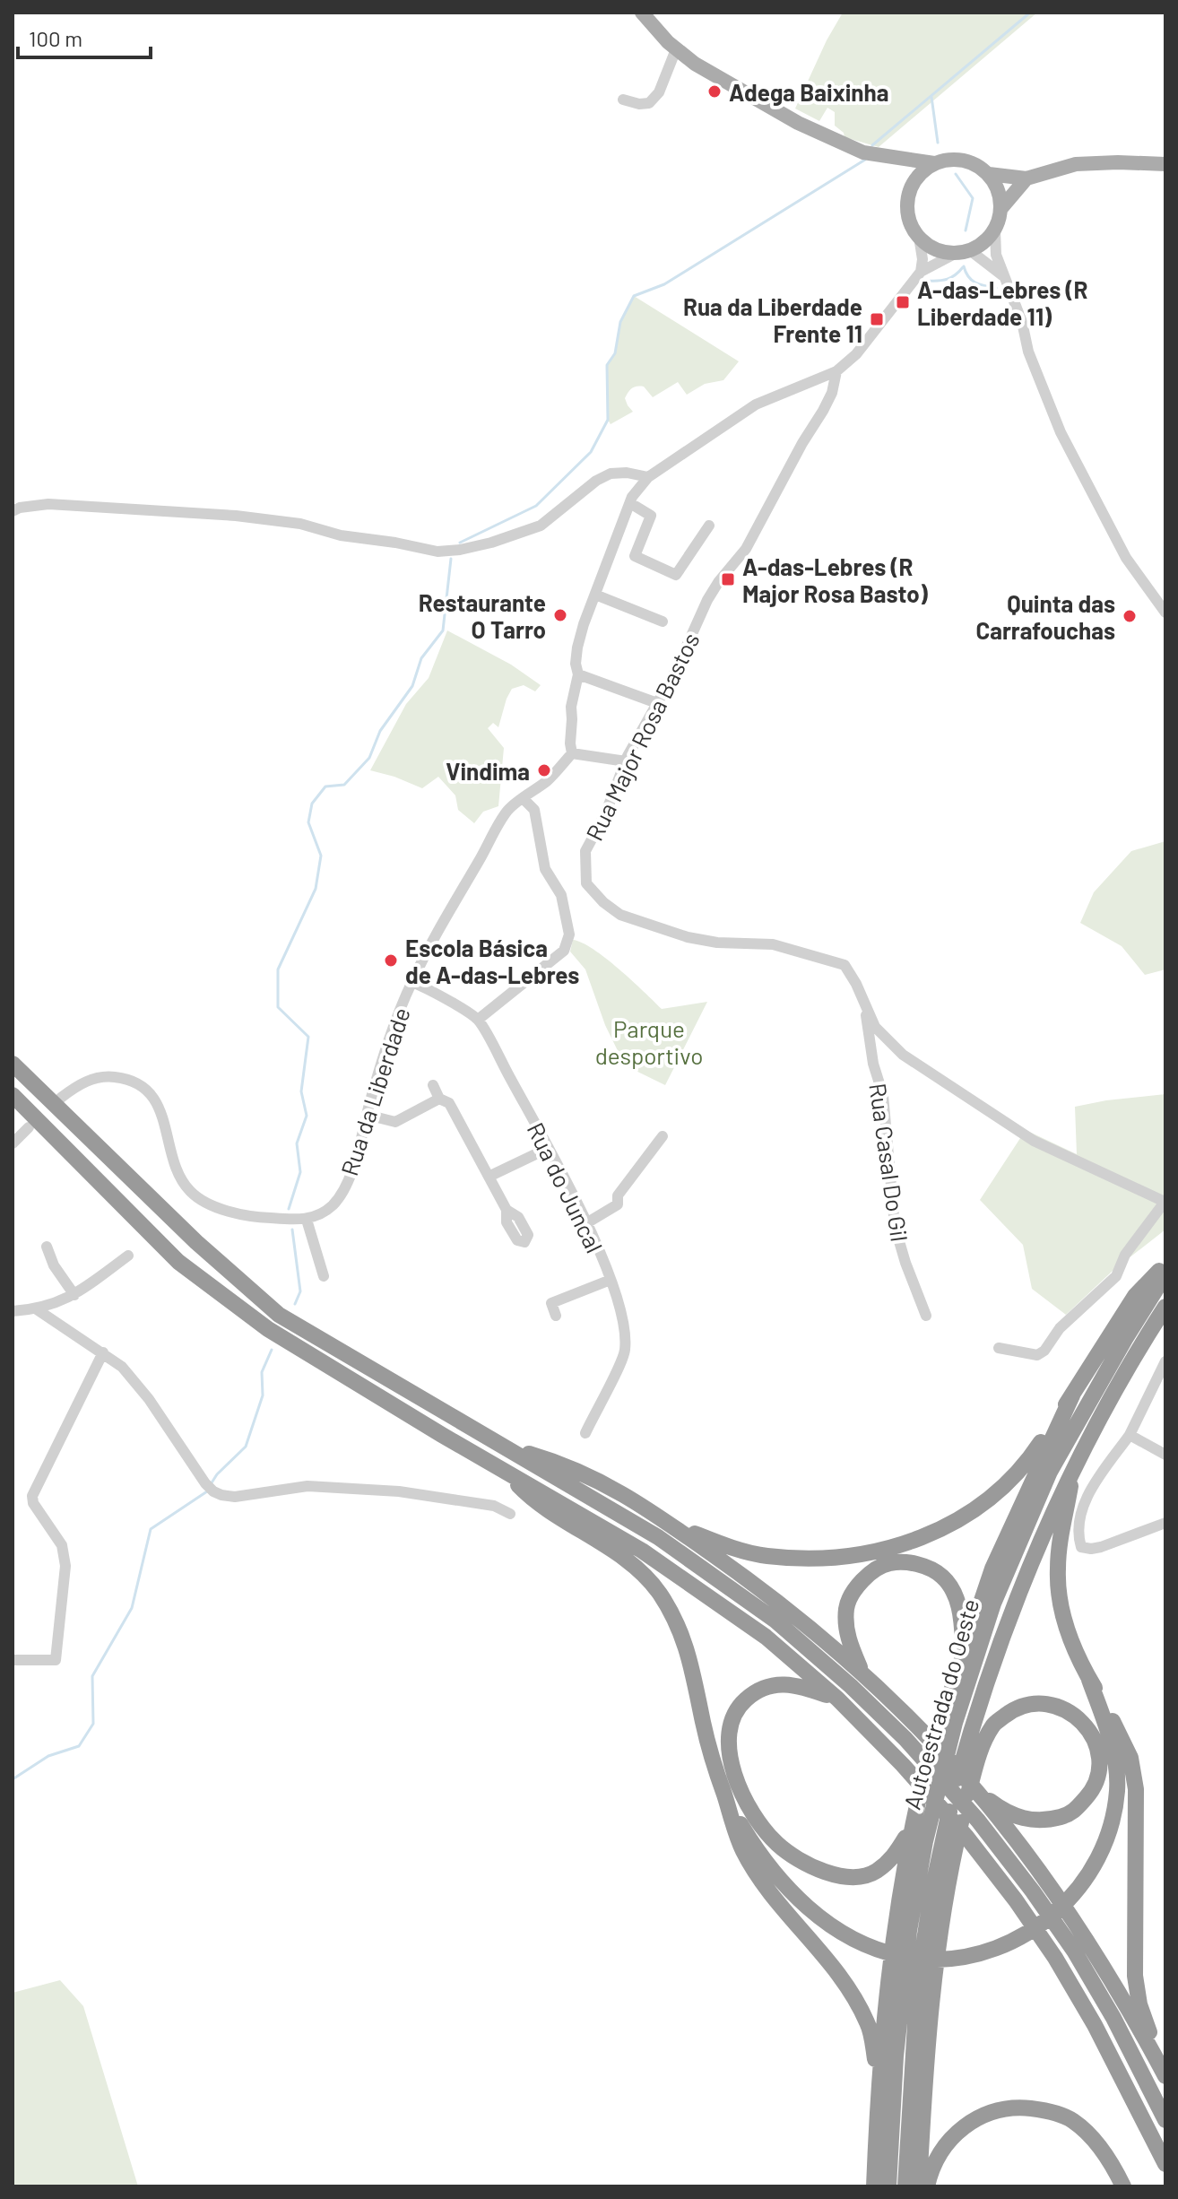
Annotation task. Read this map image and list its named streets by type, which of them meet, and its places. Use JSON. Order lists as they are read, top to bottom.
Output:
{
  "streets": {
    "highway": ["Autoestrada do Oeste"],
    "street": [
      "Rua Major Rosa Bastos",
      "Rua da Liberdade",
      "Rua Casal Do Gil",
      "Rua do Juncal"
    ]
  },
  "crossings": [
    ["Rua Major Rosa Bastos", "Rua Casal Do Gil"],
    ["Rua da Liberdade", "Rua do Juncal"]
  ],
  "parks": ["Parque desportivo"],
  "places": {
    "other": [
      "Adega Baixinha",
      "Restaurante O Tarro",
      "Quinta das Carrafouchas",
      "Vindima",
      "Escola Básica de A-das-Lebres"
    ],
    "transit": ["A-das-Lebres (R Liberdade 11)", "Rua da Liberdade Frente 11", "A-das-Lebres (R Major Rosa Basto)"]
  },
  "scale_bar": "100 m"
}
